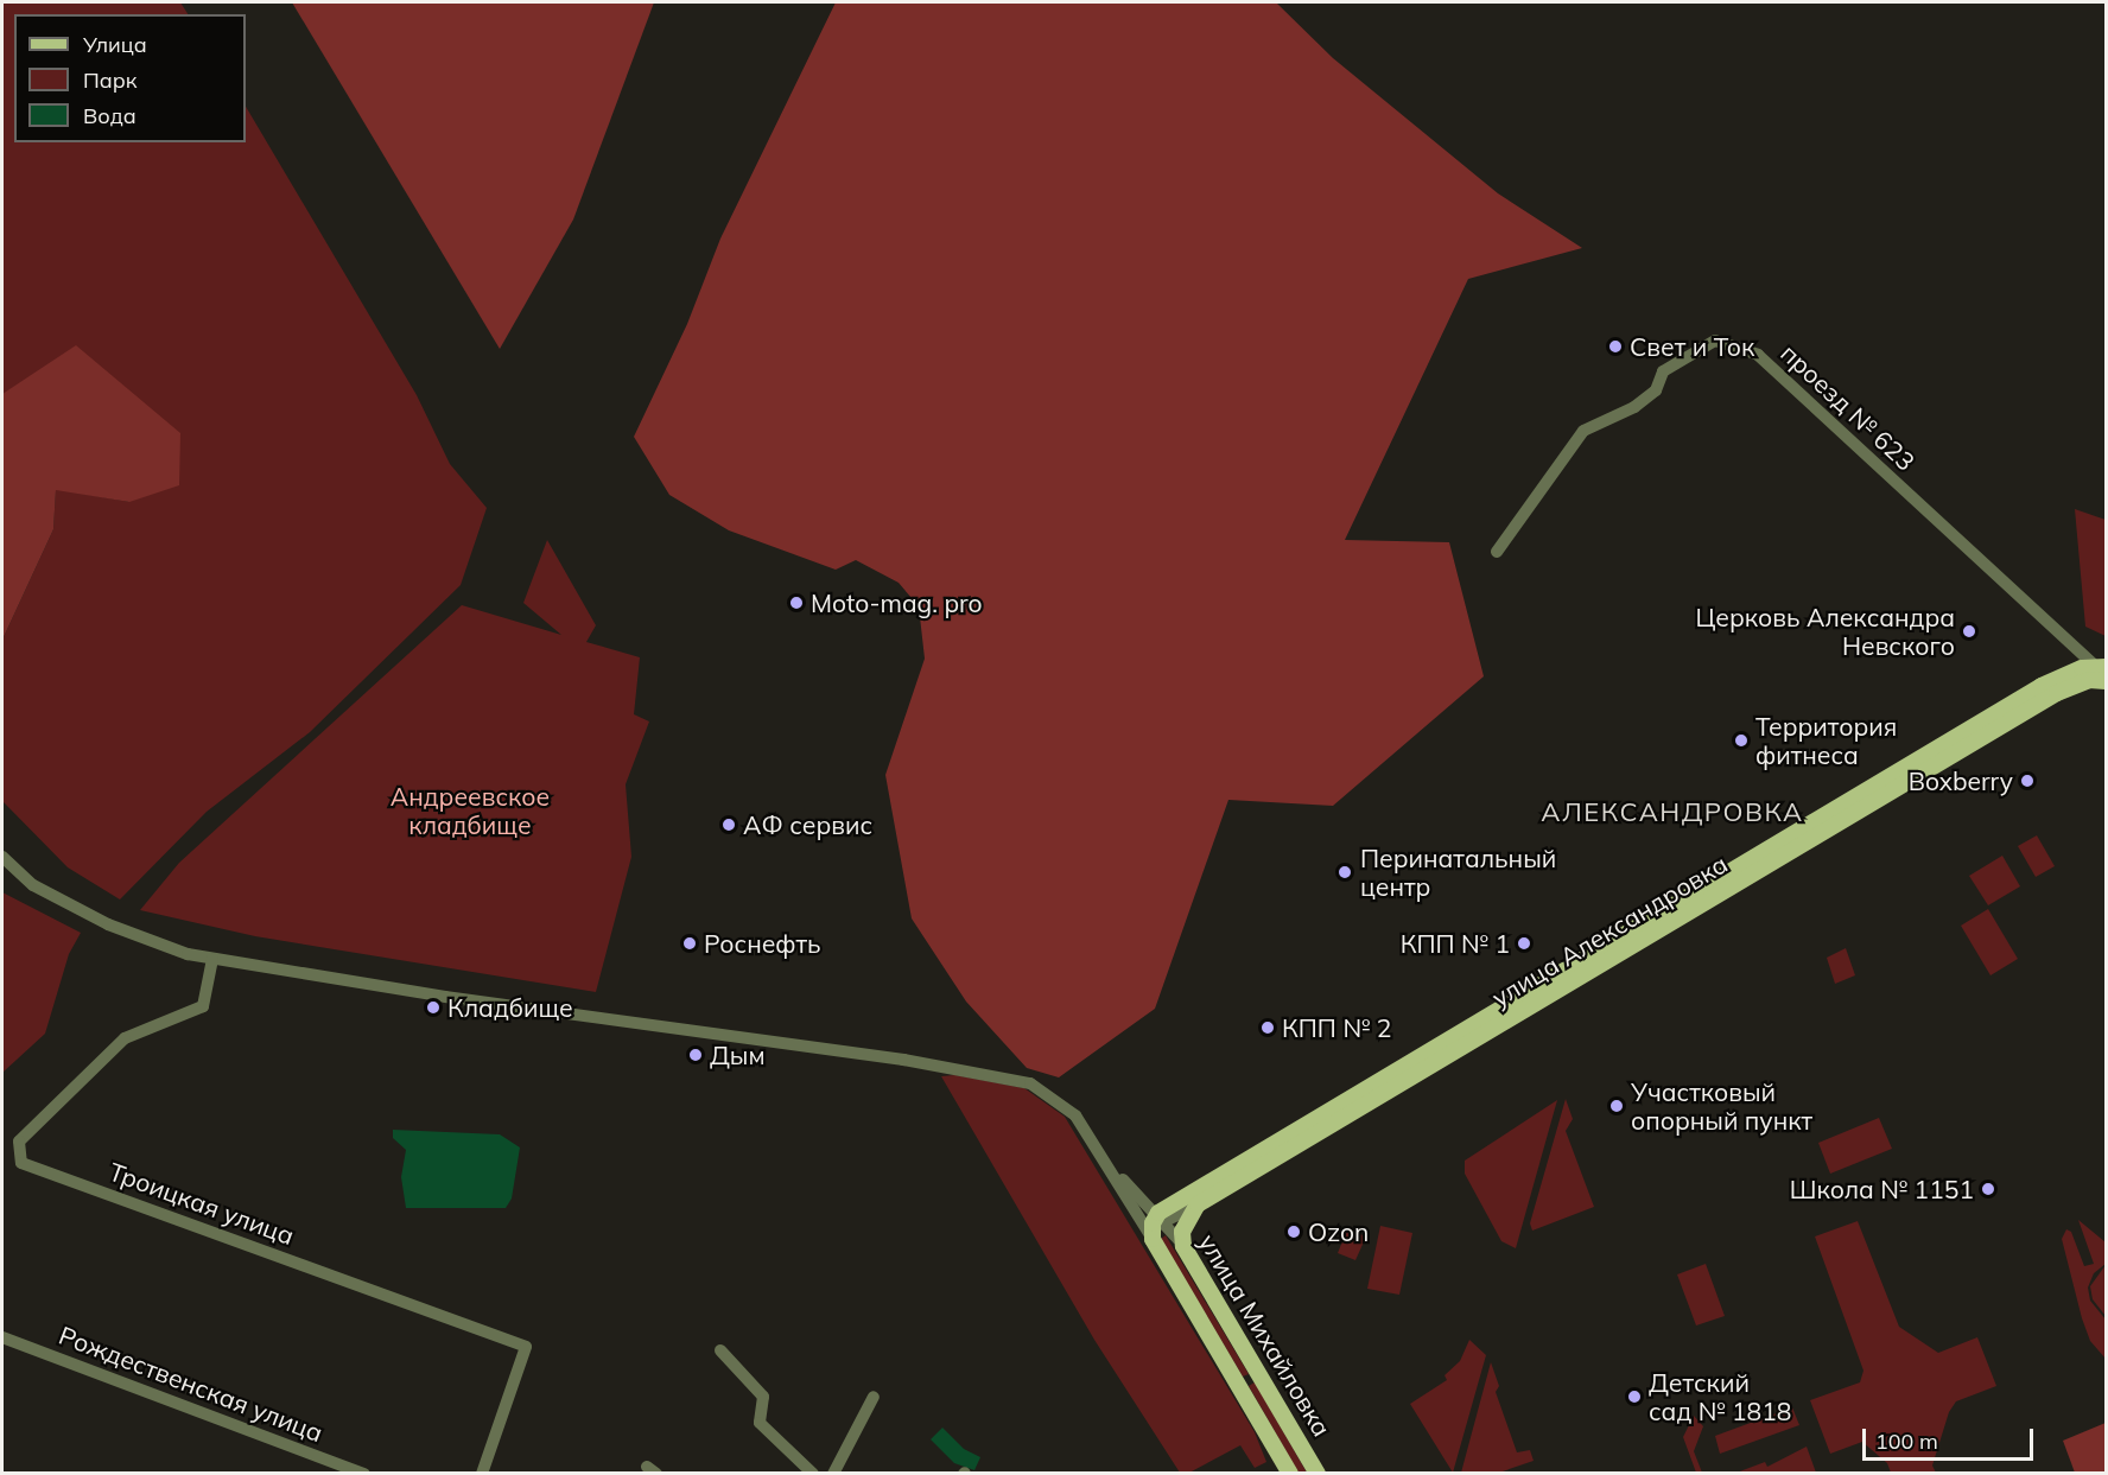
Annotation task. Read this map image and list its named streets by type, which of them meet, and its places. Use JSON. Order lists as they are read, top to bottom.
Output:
{
  "streets": {
    "main road": ["улица Александровка", "улица Михайловка"],
    "street": ["проезд № 623", "Троицкая улица", "Рождественская улица"]
  },
  "crossings": [
    ["проезд № 623", "улица Александровка"],
    ["улица Александровка", "улица Михайловка"]
  ],
  "districts": ["АЛЕКСАНДРОВКА"],
  "parks": ["Андреевское кладбище"],
  "places": [
    "Свет и Ток",
    "Moto-mag. pro",
    "Церковь Александра Невского",
    "Территория фитнеса",
    "Boxberry",
    "АФ сервис",
    "Перинатальный центр",
    "Роснефть",
    "КПП № 1",
    "Кладбище",
    "КПП № 2",
    "Дым",
    "Участковый опорный пункт",
    "Школа № 1151",
    "Ozon",
    "Детский сад № 1818"
  ],
  "legend": ["Улица", "Парк", "Вода"],
  "scale_bar": "100 m"
}
